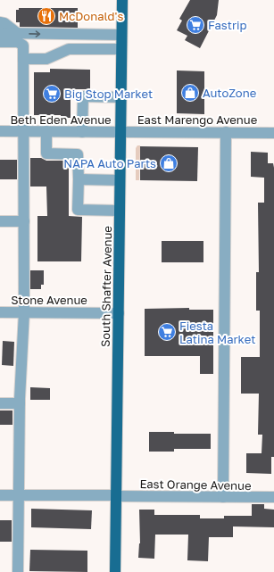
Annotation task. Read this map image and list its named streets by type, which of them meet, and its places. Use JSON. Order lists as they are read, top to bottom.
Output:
{
  "streets": {
    "main road": ["South Shafter Avenue"],
    "street": [
      "Beth Eden Avenue",
      "East Marengo Avenue",
      "Stone Avenue",
      "East Orange Avenue"
    ]
  },
  "crossings": [
    ["Beth Eden Avenue", "East Marengo Avenue"],
    ["Beth Eden Avenue", "South Shafter Avenue"],
    ["East Marengo Avenue", "South Shafter Avenue"],
    ["South Shafter Avenue", "Stone Avenue"],
    ["South Shafter Avenue", "East Orange Avenue"]
  ],
  "places": {
    "restaurant": ["McDonald's"],
    "supermarket": ["Fastrip", "Big Stop Market", "Fiesta Latina Market"],
    "shop": ["AutoZone", "NAPA Auto Parts"]
  }
}
